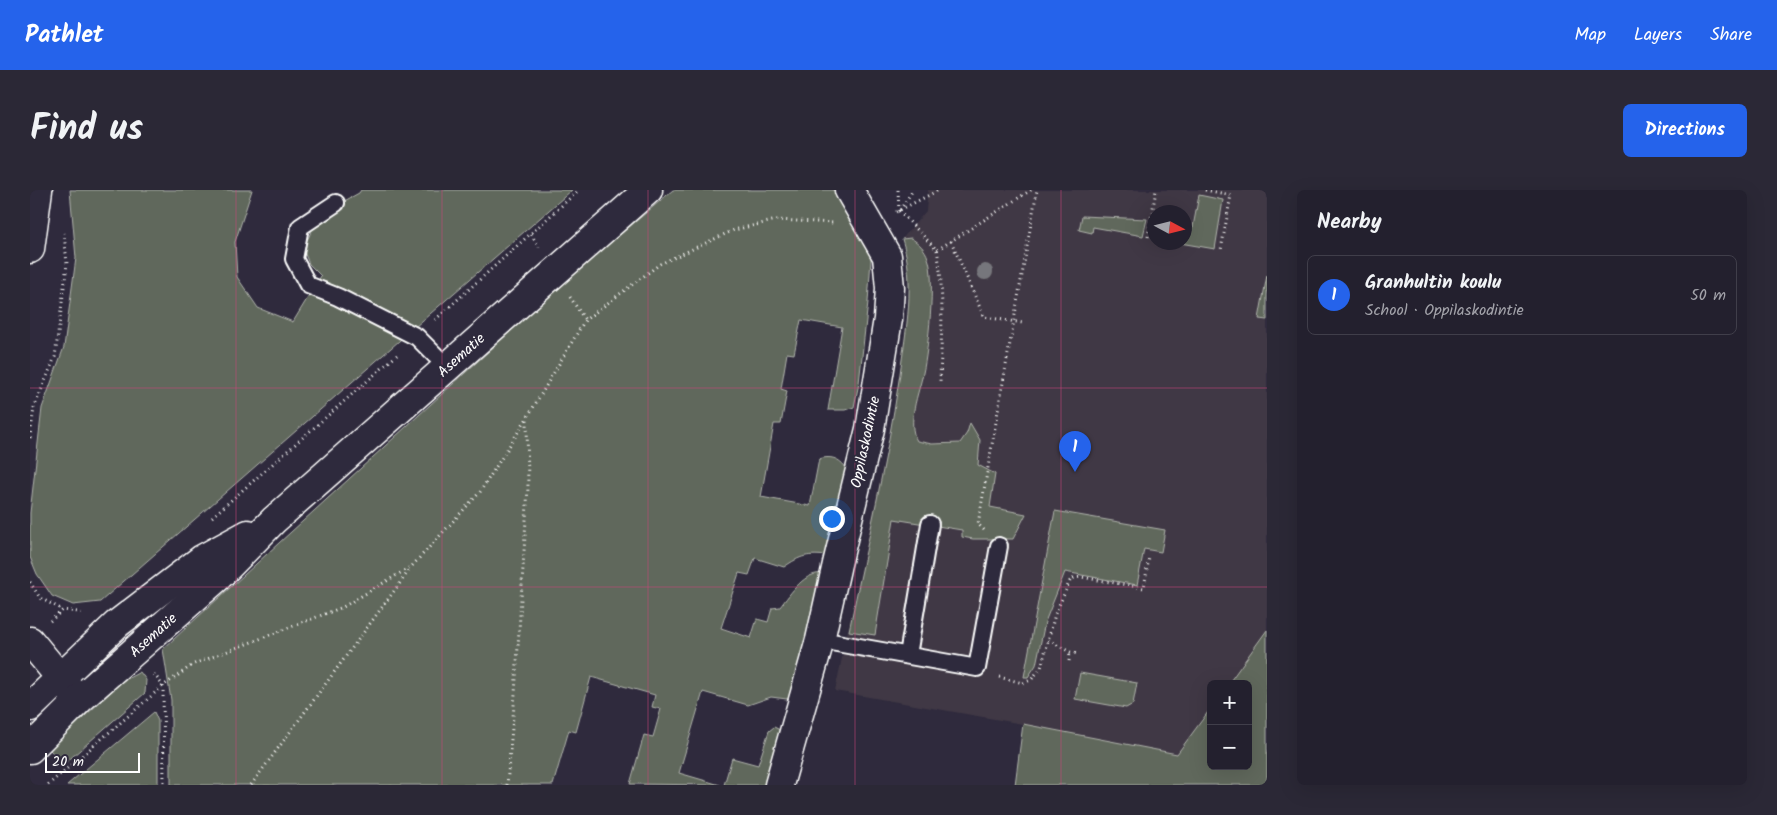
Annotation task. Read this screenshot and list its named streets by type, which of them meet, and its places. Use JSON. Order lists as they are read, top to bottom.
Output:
{
  "streets": {
    "street": ["Asematie", "Oppilaskodintie"]
  },
  "scale_bar": "20 m",
  "north": "right",
  "page": {
    "header": "Pathlet",
    "nav": ["Map", "Layers", "Share"],
    "title": "Find us",
    "buttons": "Directions",
    "heading": "Nearby",
    "list": [
      {
        "mark": "1",
        "name": "Granhultin koulu",
        "note": "School · Oppilaskodintie",
        "value": "50 m"
      }
    ],
    "pins": "1",
    "map_buttons": ["+", "−"],
    "scale": "20 m"
  }
}
